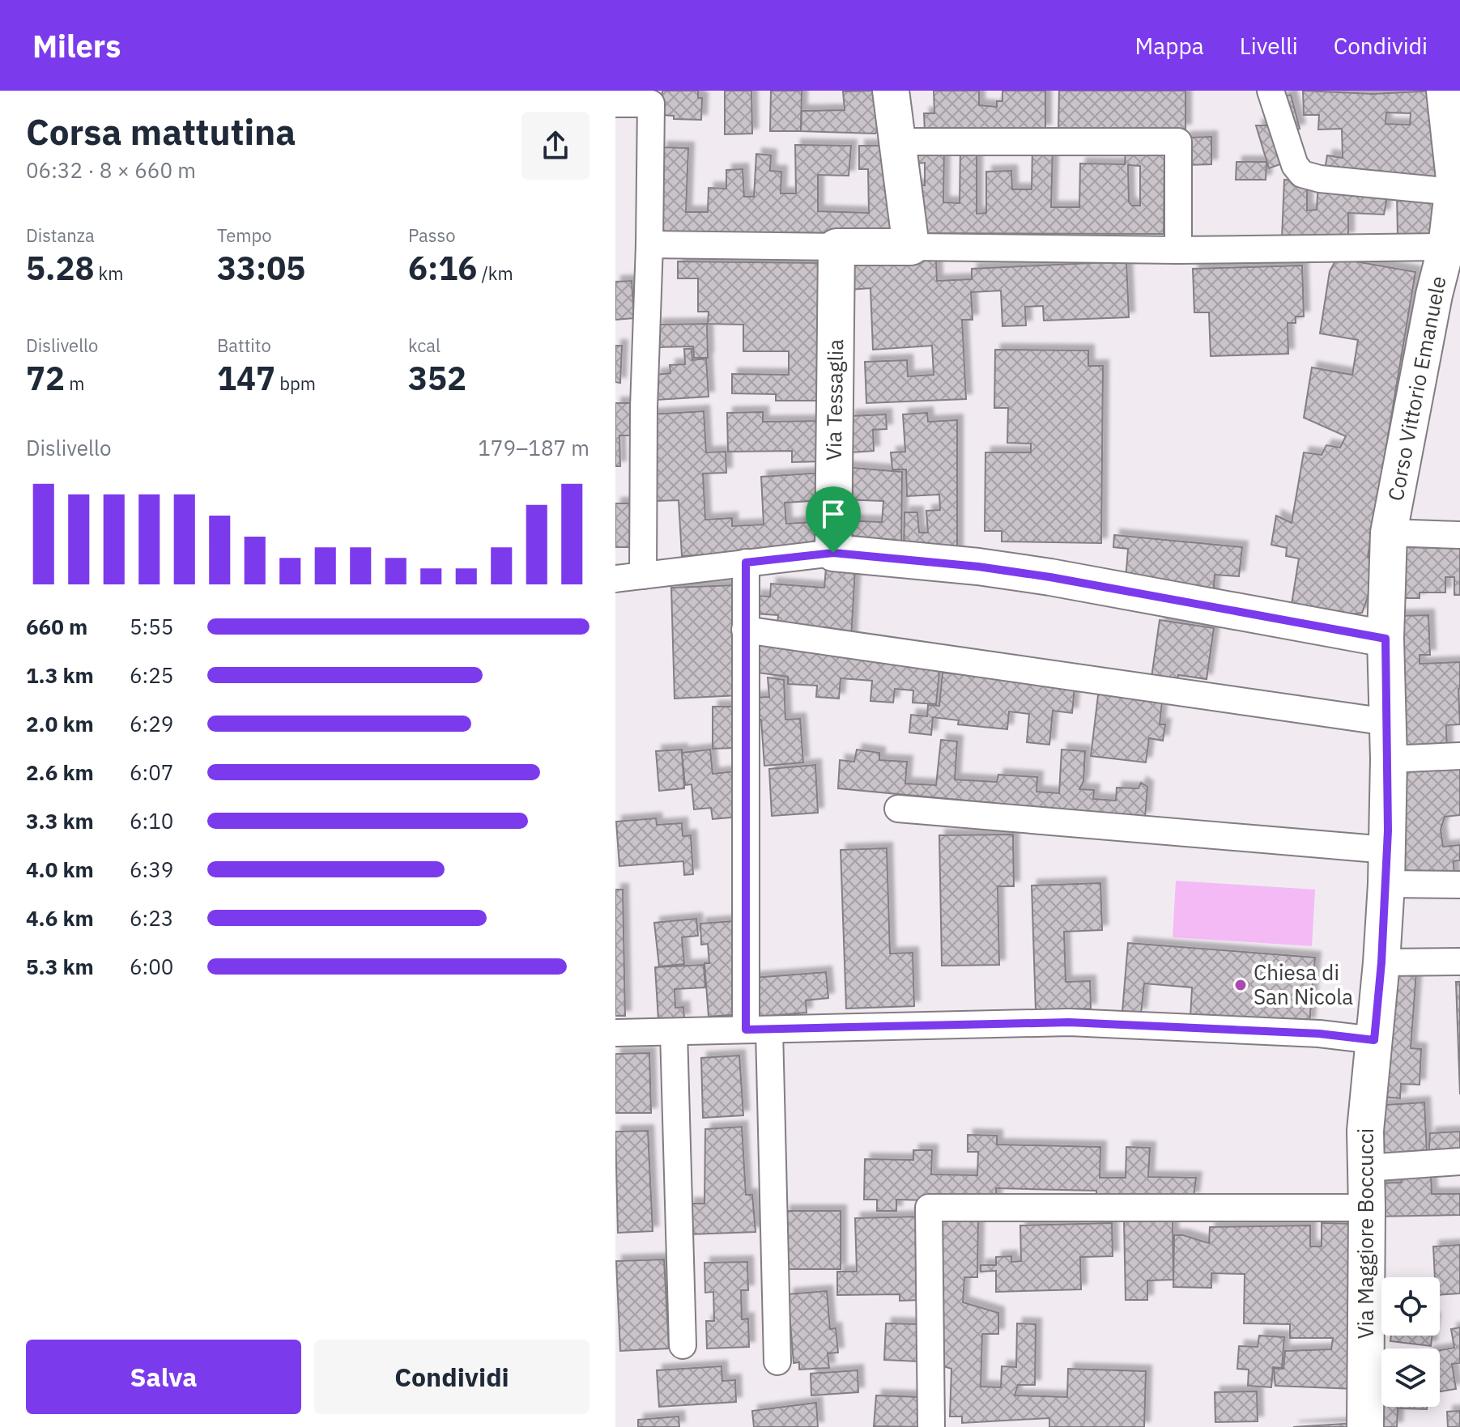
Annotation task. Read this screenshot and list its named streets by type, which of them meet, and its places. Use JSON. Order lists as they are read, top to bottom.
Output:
{
  "streets": {
    "street": ["Corso Vittorio Emanuele", "Via Tessaglia", "Via Maggiore Boccucci"]
  },
  "crossings": [
    ["Corso Vittorio Emanuele", "Via Maggiore Boccucci"]
  ],
  "places": ["Chiesa di San Nicola"],
  "page": {
    "header": "Milers",
    "nav": ["Mappa", "Livelli", "Condividi"],
    "heading": ["Corsa mattutina", "06:32 · 8 × 660 m"],
    "stats": [
      ["Distanza", "5.28 km"],
      ["Tempo", "33:05"],
      ["Passo", "6:16 /km"],
      ["Dislivello", "72 m"],
      ["Battito", "147 bpm"],
      ["kcal", "352"]
    ],
    "chart": ["Dislivello", "179–187 m"],
    "list": [
      {
        "name": "660 m",
        "note": "5:55"
      },
      {
        "name": "1.3 km",
        "note": "6:25"
      },
      {
        "name": "2.0 km",
        "note": "6:29"
      },
      {
        "name": "2.6 km",
        "note": "6:07"
      },
      {
        "name": "3.3 km",
        "note": "6:10"
      },
      {
        "name": "4.0 km",
        "note": "6:39"
      },
      {
        "name": "4.6 km",
        "note": "6:23"
      },
      {
        "name": "5.3 km",
        "note": "6:00"
      }
    ],
    "buttons": ["Salva", "Condividi"]
  }
}
